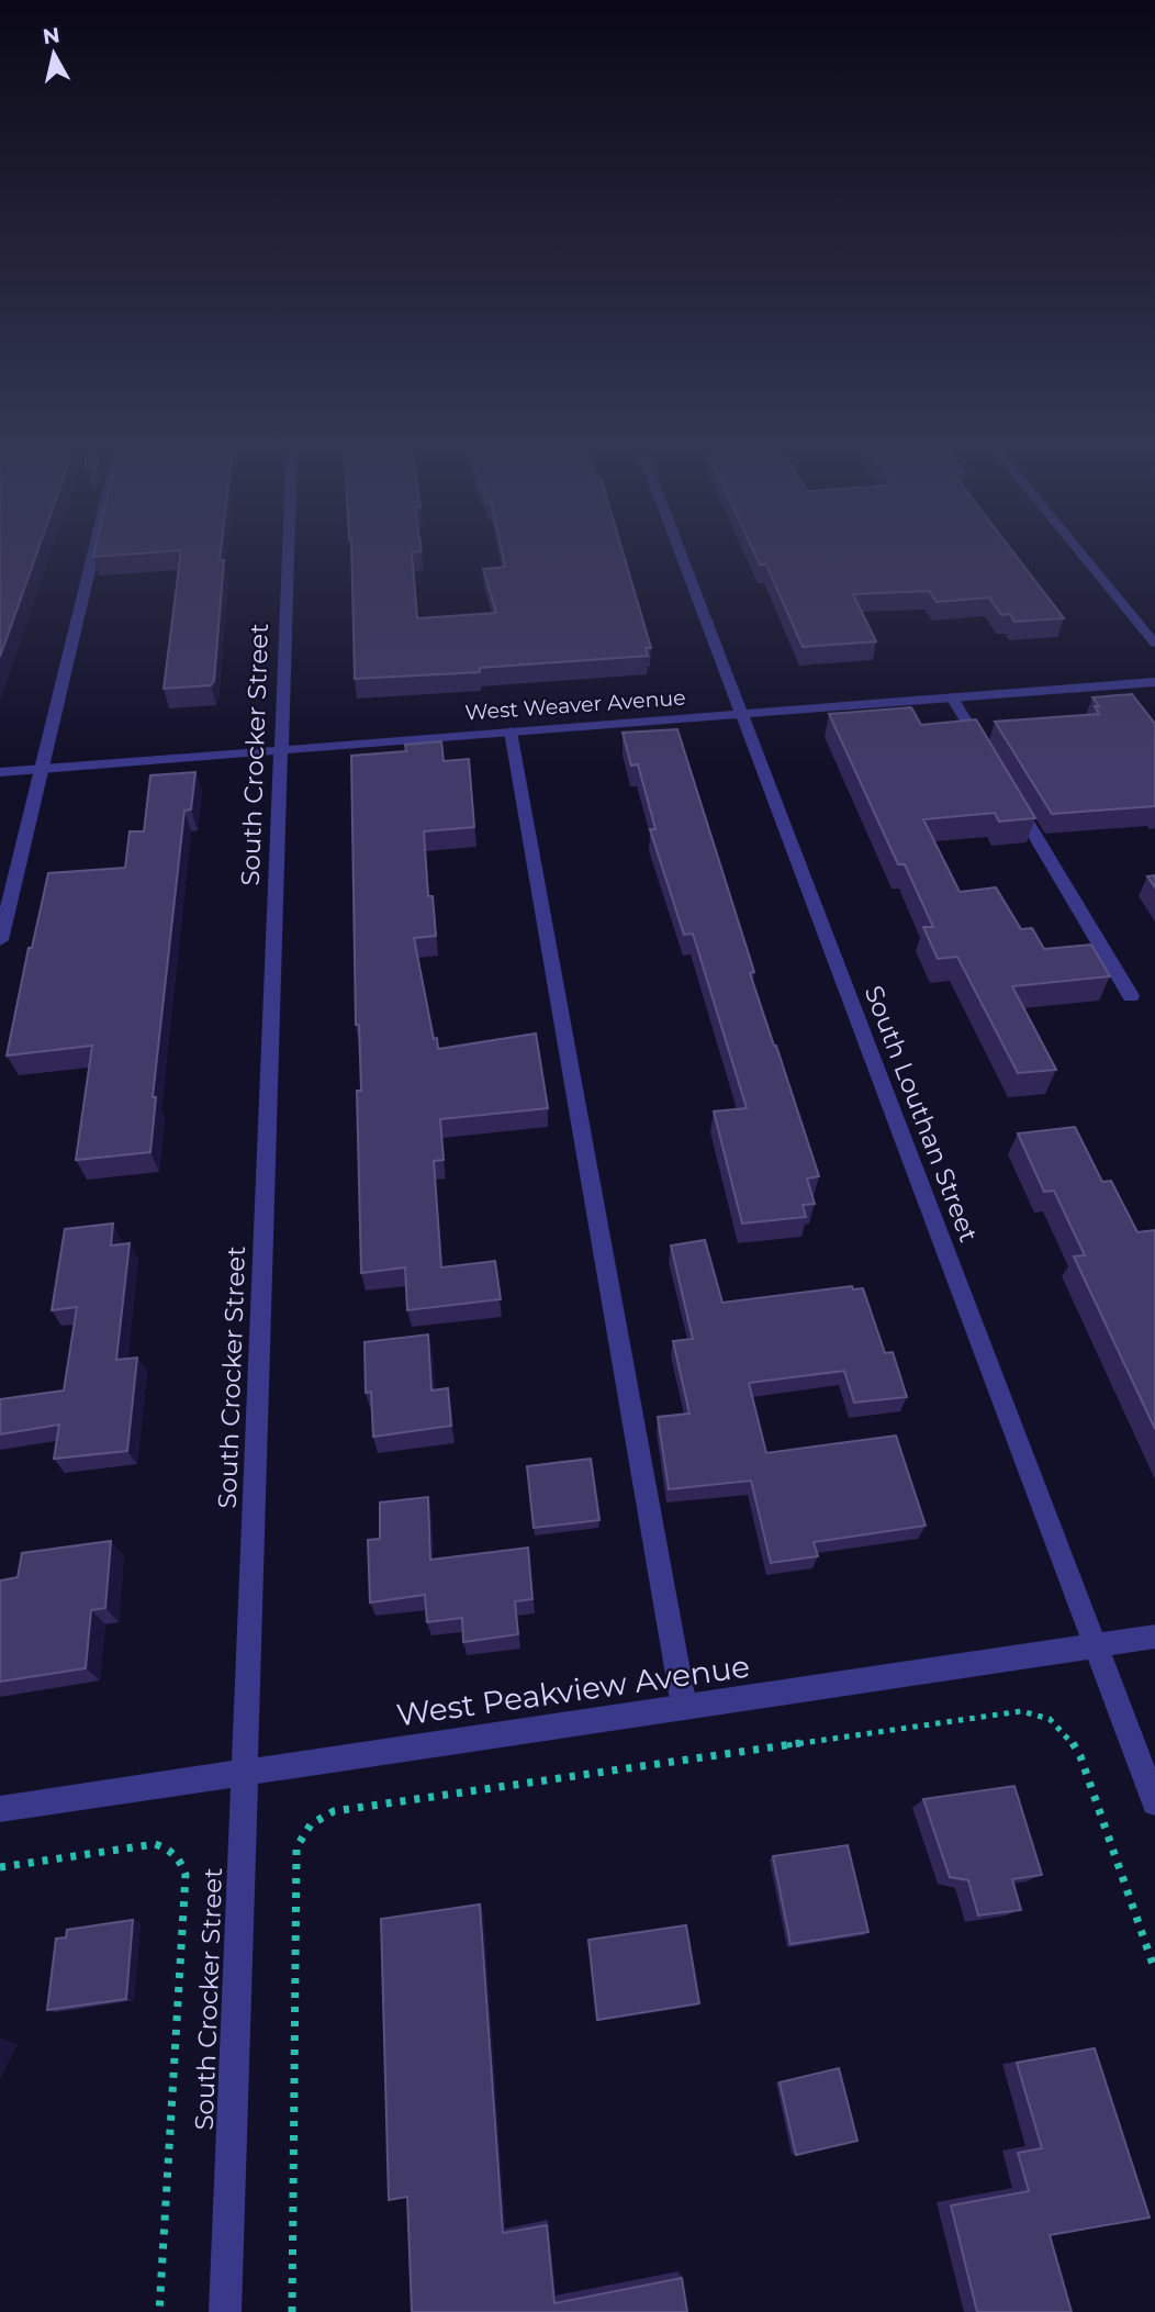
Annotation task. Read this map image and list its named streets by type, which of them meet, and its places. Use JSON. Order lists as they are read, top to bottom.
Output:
{
  "streets": {
    "street": [
      "West Weaver Avenue",
      "South Crocker Street",
      "South Louthan Street",
      "West Peakview Avenue"
    ]
  },
  "crossings": [
    ["West Weaver Avenue", "South Crocker Street"],
    ["West Weaver Avenue", "South Louthan Street"],
    ["South Crocker Street", "West Peakview Avenue"],
    ["South Louthan Street", "West Peakview Avenue"]
  ],
  "north": "top"
}
